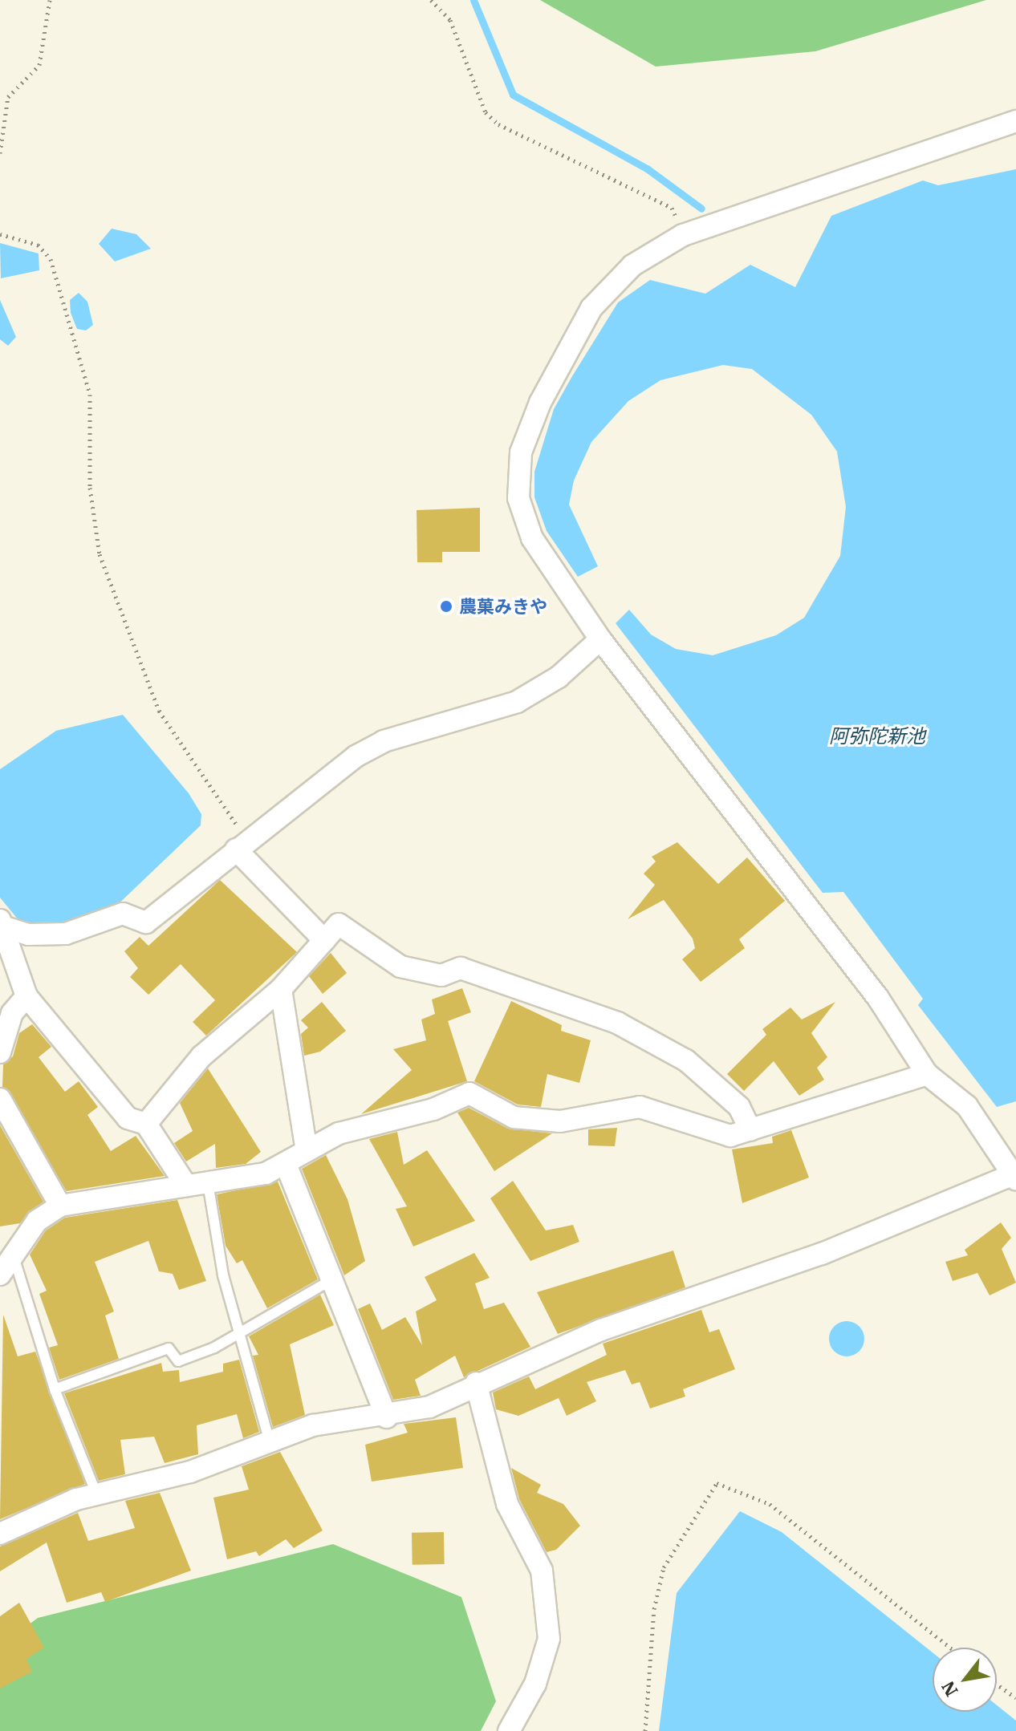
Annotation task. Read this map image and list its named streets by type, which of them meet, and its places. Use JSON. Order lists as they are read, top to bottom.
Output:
{
  "water": ["阿弥陀新池"],
  "places": ["農菓みきや"],
  "north": "bottom left"
}
